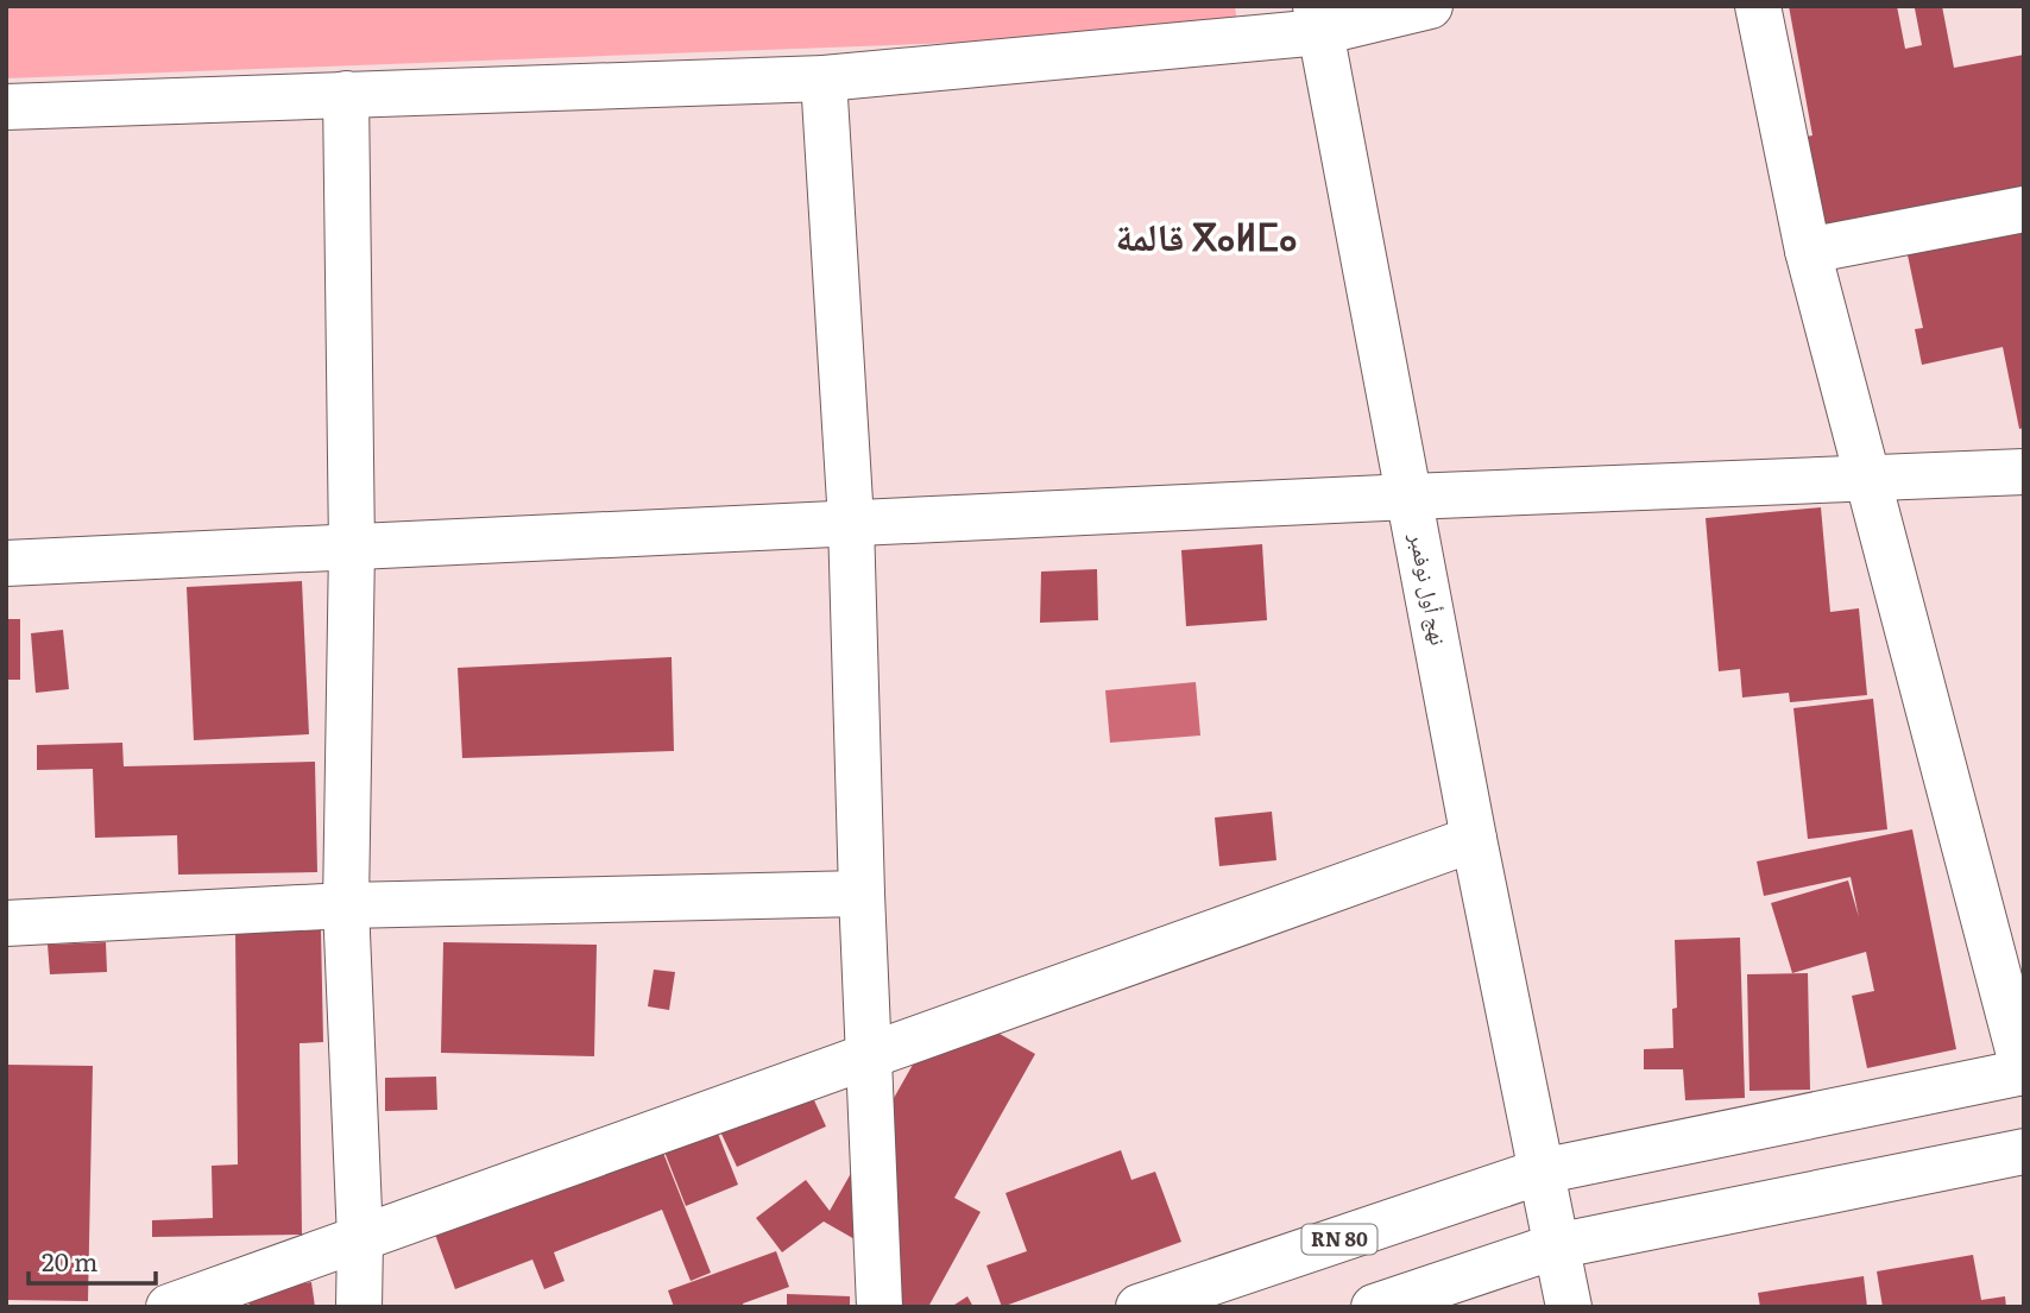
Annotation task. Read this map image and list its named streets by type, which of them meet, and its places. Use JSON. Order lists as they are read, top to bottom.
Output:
{
  "streets": {
    "street": ["نهج أول نوفمبر", "RN 80"]
  },
  "crossings": [
    ["نهج أول نوفمبر", "RN 80"]
  ],
  "districts": ["قالمة ⴳⴰⵍⵎⴰ"],
  "scale_bar": "20 m"
}
